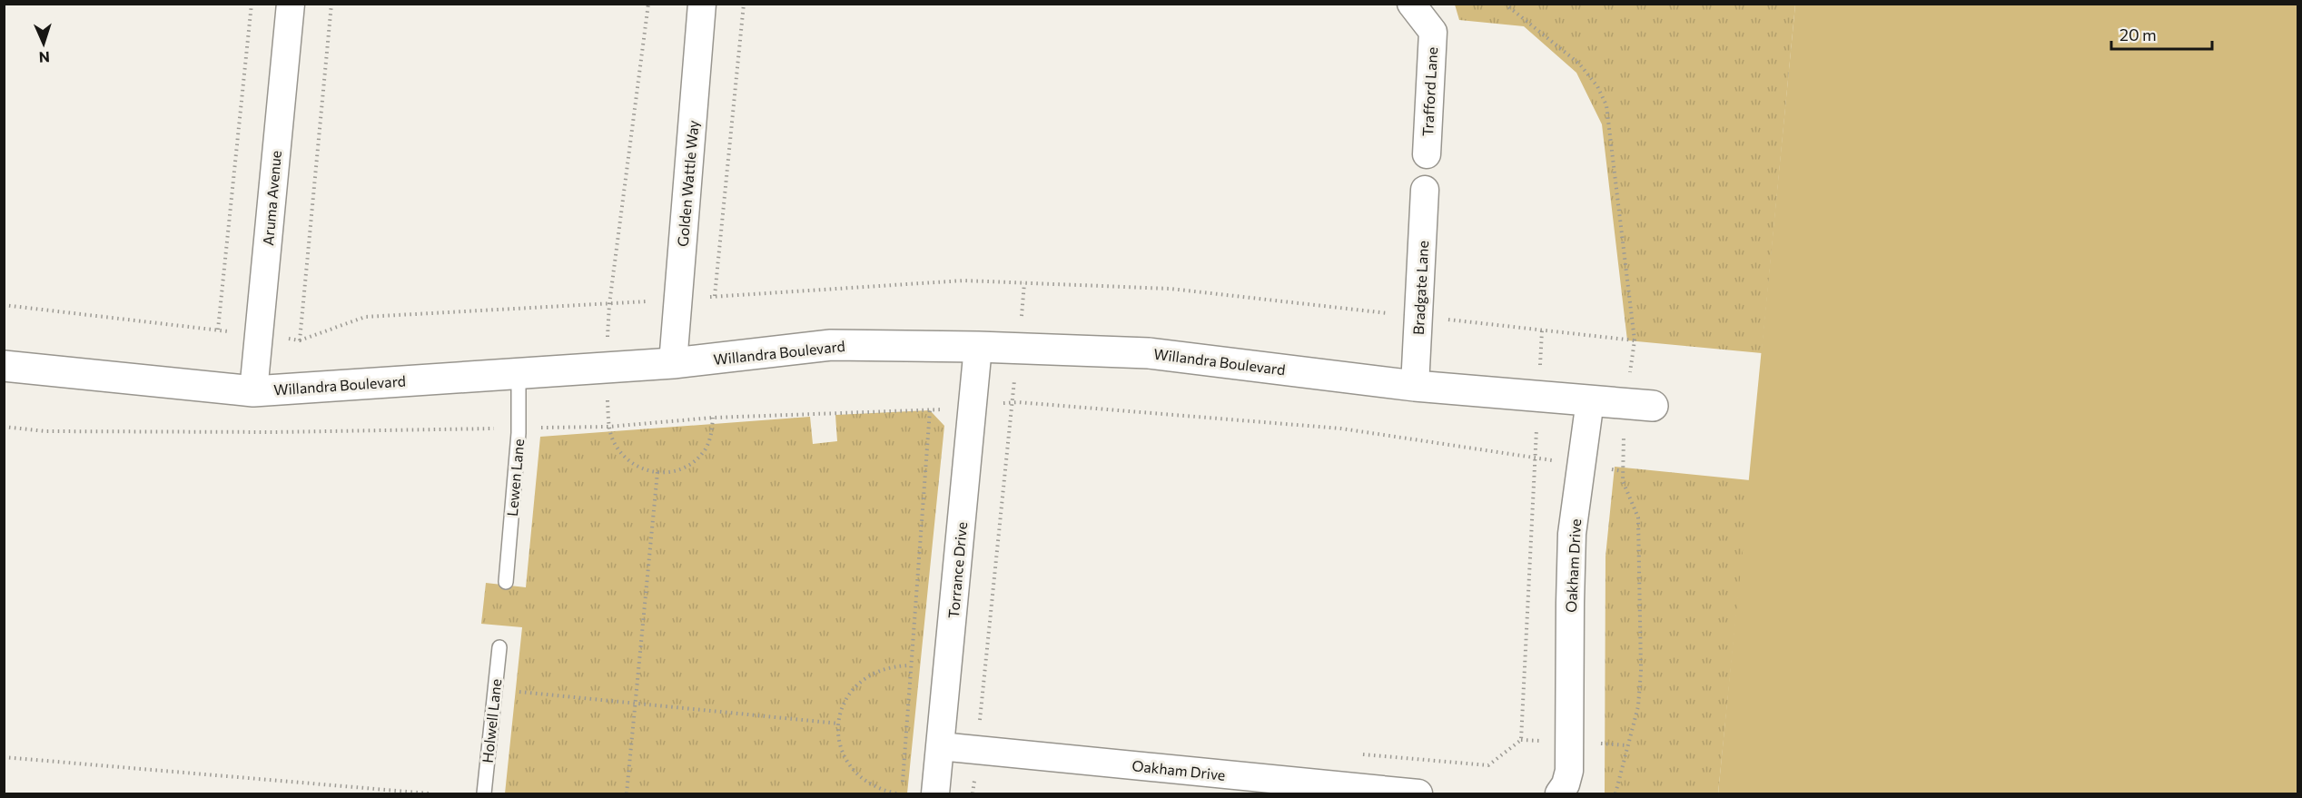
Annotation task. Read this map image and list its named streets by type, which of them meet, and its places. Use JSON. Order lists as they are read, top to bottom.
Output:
{
  "streets": {
    "street": [
      "Trafford Lane",
      "Golden Wattle Way",
      "Aruma Avenue",
      "Bradgate Lane",
      "Willandra Boulevard",
      "Oakham Drive",
      "Torrance Drive"
    ],
    "lane": ["Lewen Lane", "Holwell Lane"]
  },
  "crossings": [
    ["Golden Wattle Way", "Willandra Boulevard"],
    ["Aruma Avenue", "Willandra Boulevard"],
    ["Bradgate Lane", "Willandra Boulevard"],
    ["Willandra Boulevard", "Lewen Lane"],
    ["Willandra Boulevard", "Oakham Drive"],
    ["Willandra Boulevard", "Torrance Drive"],
    ["Oakham Drive", "Torrance Drive"]
  ],
  "scale_bar": "20 m",
  "north": "bottom"
}
